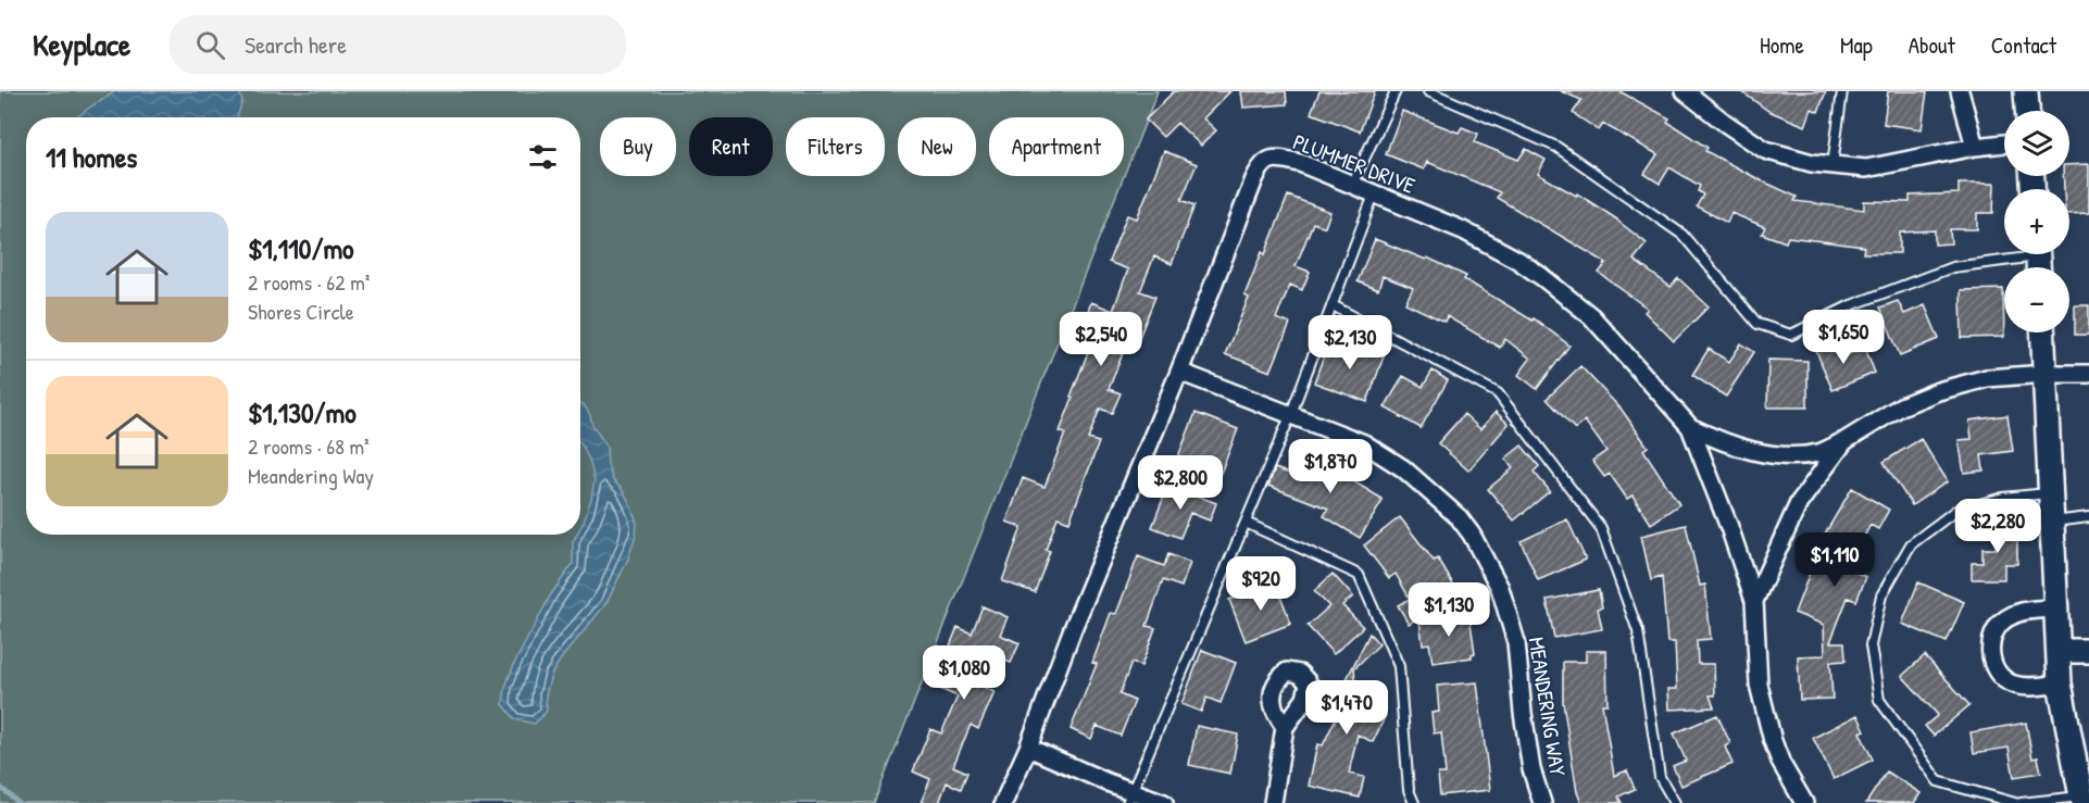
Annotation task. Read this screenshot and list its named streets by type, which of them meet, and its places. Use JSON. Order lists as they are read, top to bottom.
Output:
{
  "streets": {
    "street": ["PLUMMER DRIVE", "MEANDERING WAY"]
  },
  "crossings": [
    ["PLUMMER DRIVE", "MEANDERING WAY"]
  ],
  "page": {
    "header": "Keyplace",
    "search": "Search here",
    "nav": [
      "Home",
      "Map",
      "About",
      "Contact"
    ],
    "map_buttons": ["+", "−"],
    "chip": [
      "Buy",
      "Rent",
      "Filters",
      "New",
      "Apartment"
    ],
    "heading": "11 homes",
    "list": [
      {
        "name": "$1,110/mo",
        "note": "2 rooms · 62 m² · Shores Circle"
      },
      {
        "name": "$1,130/mo",
        "note": "2 rooms · 68 m² · Meandering Way"
      }
    ],
    "price": [
      "$1,650",
      "$2,540",
      "$2,130",
      "$1,870",
      "$2,800",
      "$2,280",
      "$1,110",
      "$920",
      "$1,130",
      "$1,080",
      "$1,470"
    ]
  }
}
